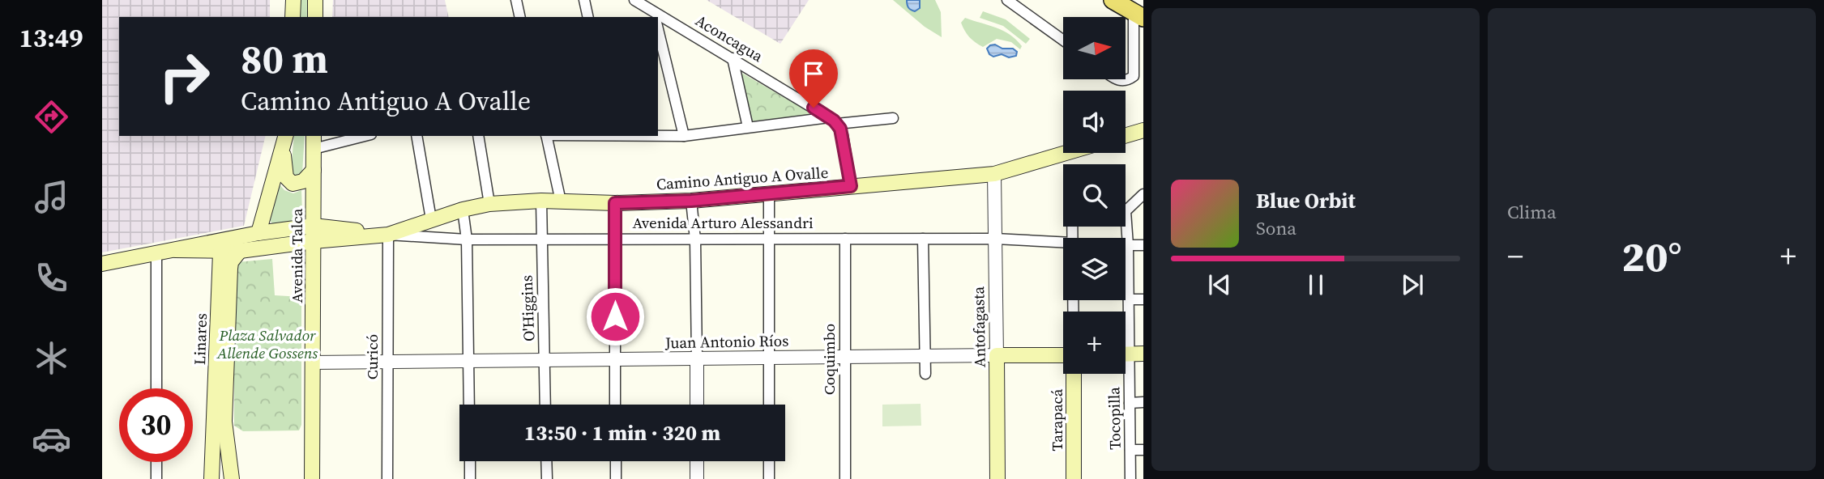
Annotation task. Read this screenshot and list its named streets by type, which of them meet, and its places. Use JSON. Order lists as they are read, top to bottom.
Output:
{
  "streets": {
    "main road": [
      "Camino Antiguo A Ovalle",
      "Avenida Arturo Alessandri",
      "Avenida Talca",
      "Antofagasta",
      "Linares",
      "Juan Antonio Ríos",
      "Tarapacá"
    ],
    "street": [
      "Aconcagua",
      "O'Higgins",
      "Curicó",
      "Coquimbo",
      "Tocopilla"
    ]
  },
  "crossings": [
    ["Camino Antiguo A Ovalle", "Avenida Arturo Alessandri"],
    ["Camino Antiguo A Ovalle", "O'Higgins"],
    ["Camino Antiguo A Ovalle", "Antofagasta"],
    ["Camino Antiguo A Ovalle", "Curicó"],
    ["Avenida Arturo Alessandri", "Avenida Talca"],
    ["Avenida Arturo Alessandri", "O'Higgins"],
    ["Avenida Arturo Alessandri", "Antofagasta"],
    ["Avenida Arturo Alessandri", "Linares"],
    ["Avenida Arturo Alessandri", "Curicó"],
    ["Avenida Arturo Alessandri", "Coquimbo"],
    ["Avenida Talca", "Juan Antonio Ríos"],
    ["O'Higgins", "Juan Antonio Ríos"],
    ["Antofagasta", "Juan Antonio Ríos"],
    ["Juan Antonio Ríos", "Curicó"],
    ["Juan Antonio Ríos", "Coquimbo"]
  ],
  "parks": ["Plaza Salvador Allende Gossens"],
  "north": "right",
  "page": {
    "tabs": "13:49",
    "tile": "Clima",
    "map_buttons": "+",
    "turn": ["80 m", "Camino Antiguo A Ovalle"],
    "song": ["Blue Orbit", "Sona"],
    "heat": ["−", "20°", "+"],
    "limit": "30",
    "trip": "13:50 · 1 min · 320 m"
  }
}
